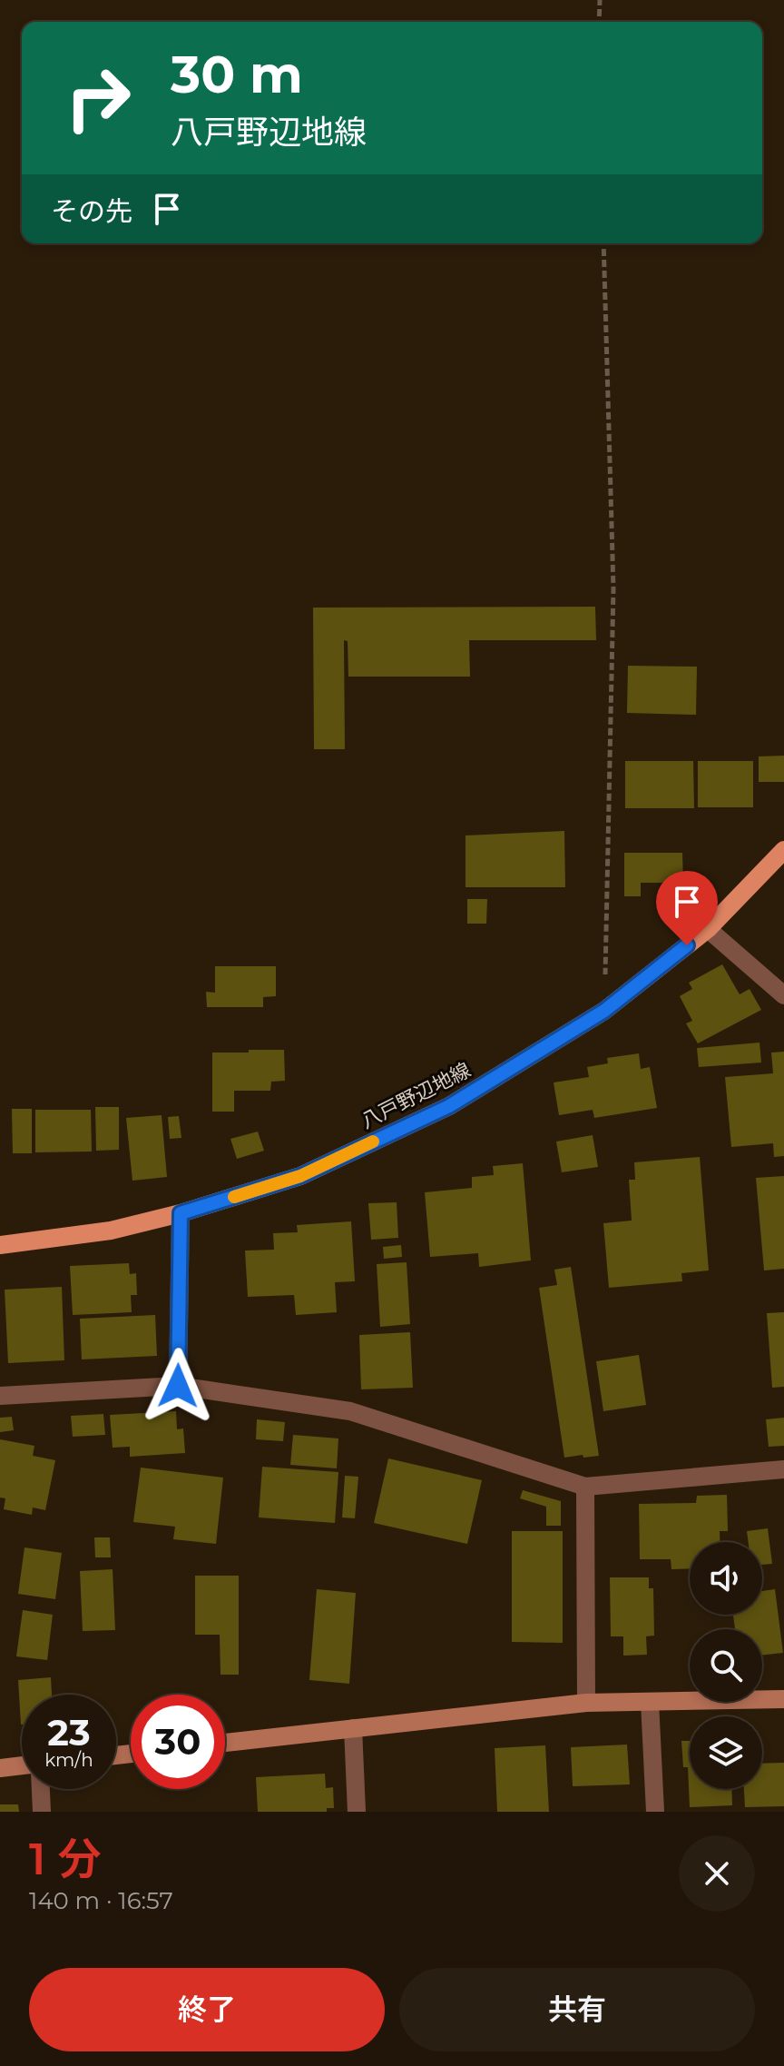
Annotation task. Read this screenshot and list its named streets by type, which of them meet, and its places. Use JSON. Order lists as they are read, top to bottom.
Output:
{
  "streets": {
    "main road": ["八戸野辺地線"]
  },
  "page": {
    "turn": ["30 m", "八戸野辺地線"],
    "then": "その先",
    "speed": "23 km/h",
    "limit": "30",
    "heading": ["1 分", "140 m · 16:57"],
    "buttons": ["終了", "共有"]
  }
}
